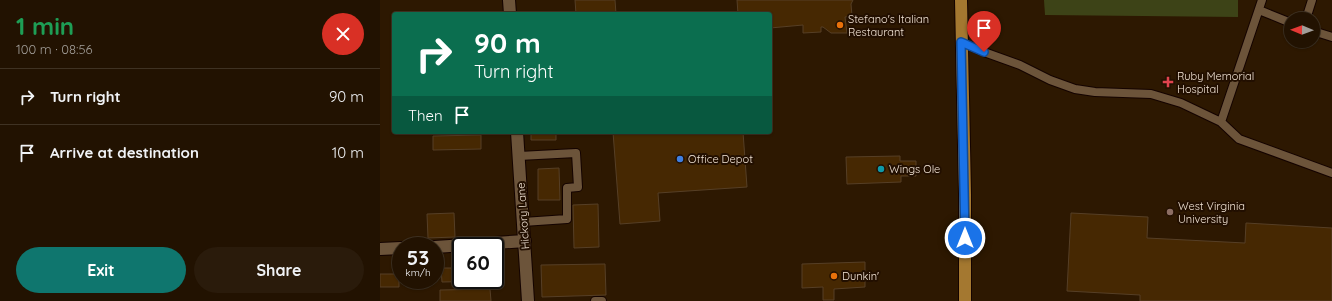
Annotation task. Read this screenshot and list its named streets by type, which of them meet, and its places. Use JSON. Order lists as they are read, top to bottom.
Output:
{
  "streets": {
    "street": ["Hickory Lane"]
  },
  "places": {
    "other": [
      "Stefano's Italian Restaurant",
      "Office Depot",
      "Wings Ole",
      "West Virginia University",
      "Dunkin'"
    ],
    "health": ["Ruby Memorial Hospital"]
  },
  "north": "left",
  "page": {
    "heading": ["1 min", "100 m · 08:56"],
    "turn": ["90 m", "Turn right"],
    "list": [
      {
        "name": "Turn right",
        "value": "90 m"
      },
      {
        "name": "Arrive at destination",
        "value": "10 m"
      }
    ],
    "then": "Then",
    "speed": "53 km/h",
    "limit": "60",
    "buttons": ["Exit", "Share"]
  }
}
